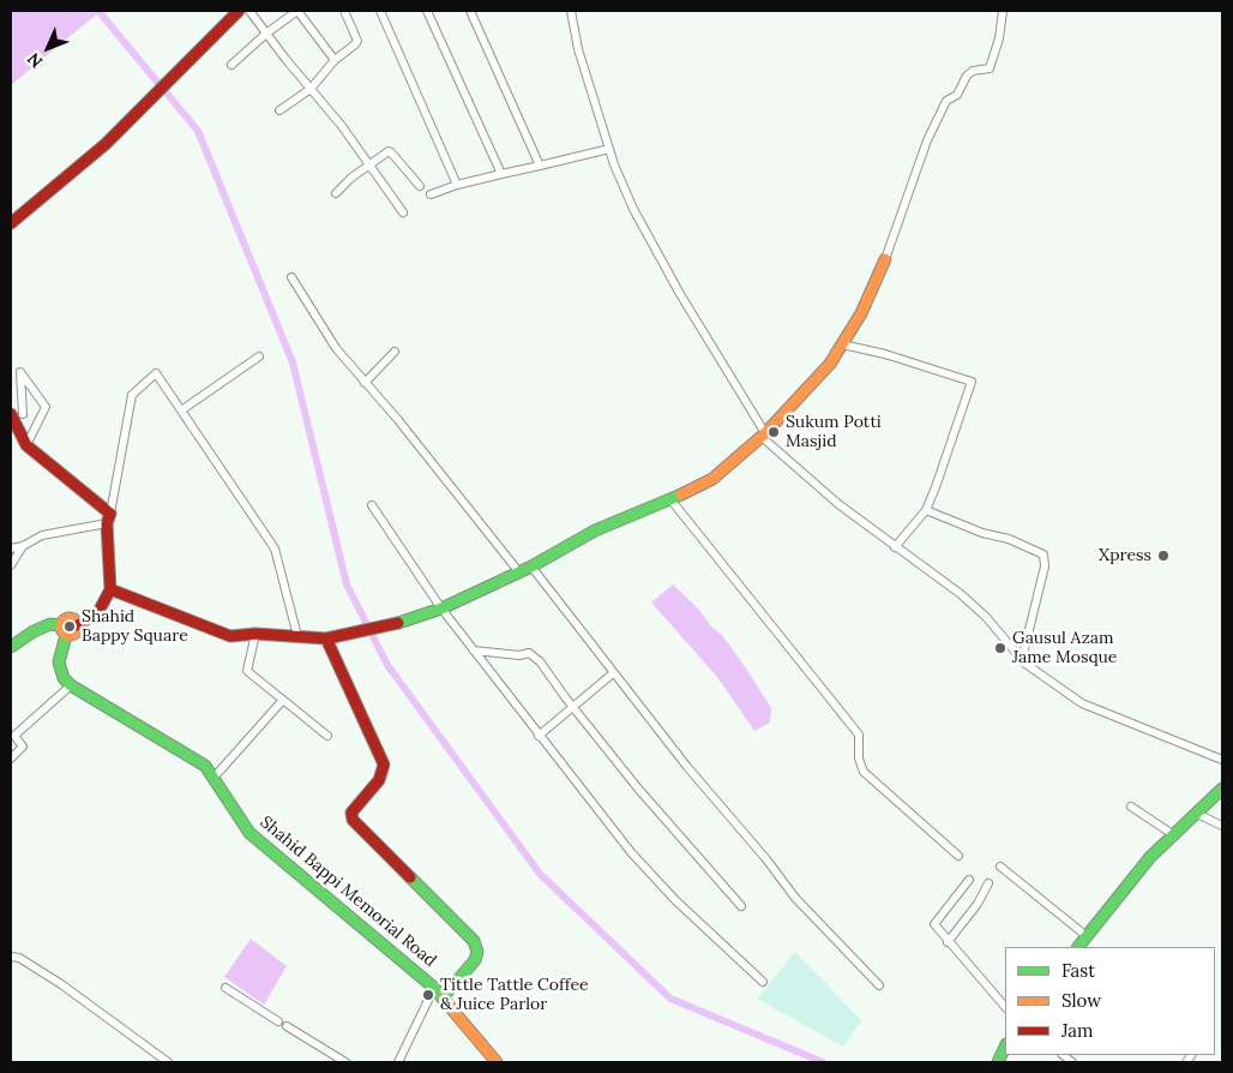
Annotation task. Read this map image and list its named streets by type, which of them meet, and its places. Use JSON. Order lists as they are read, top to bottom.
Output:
{
  "streets": {
    "street": ["Shahid Bappi Memorial Road"]
  },
  "places": [
    "Sukum Potti Masjid",
    "Xpress",
    "Shahid Bappy Square",
    "Gausul Azam Jame Mosque",
    "Tittle Tattle Coffee & Juice Parlor"
  ],
  "legend": ["Fast", "Slow", "Jam"],
  "north": "bottom left"
}
